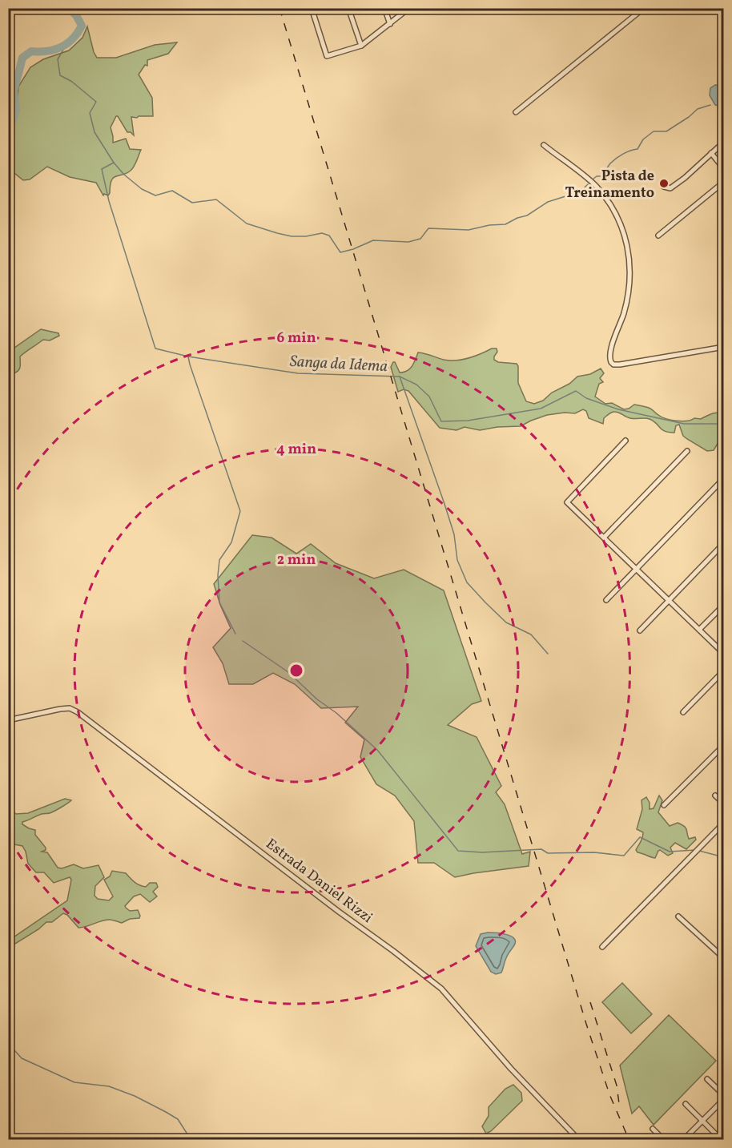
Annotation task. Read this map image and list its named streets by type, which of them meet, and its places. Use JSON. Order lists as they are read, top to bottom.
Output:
{
  "streets": {
    "street": ["Estrada Daniel Rizzi"]
  },
  "water": ["Sanga da Idema"],
  "places": ["Pista de Treinamento"],
  "rings": ["6 min", "4 min", "2 min"]
}
